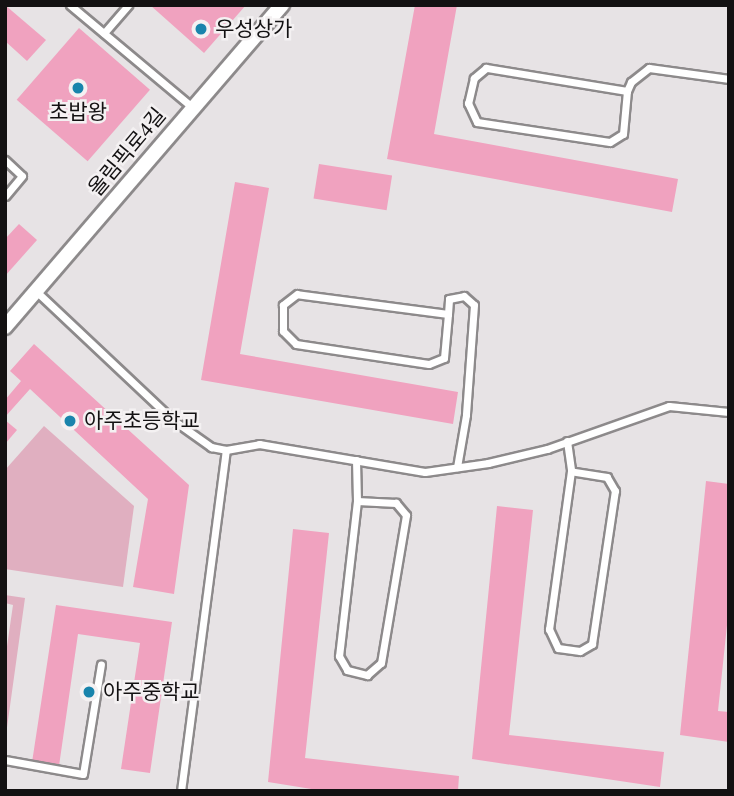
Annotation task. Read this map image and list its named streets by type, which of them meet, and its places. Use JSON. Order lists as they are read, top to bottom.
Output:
{
  "streets": {
    "street": ["올림픽로4길"]
  },
  "places": [
    "우성상가",
    "초밥왕",
    "아주초등학교",
    "아주중학교"
  ]
}
